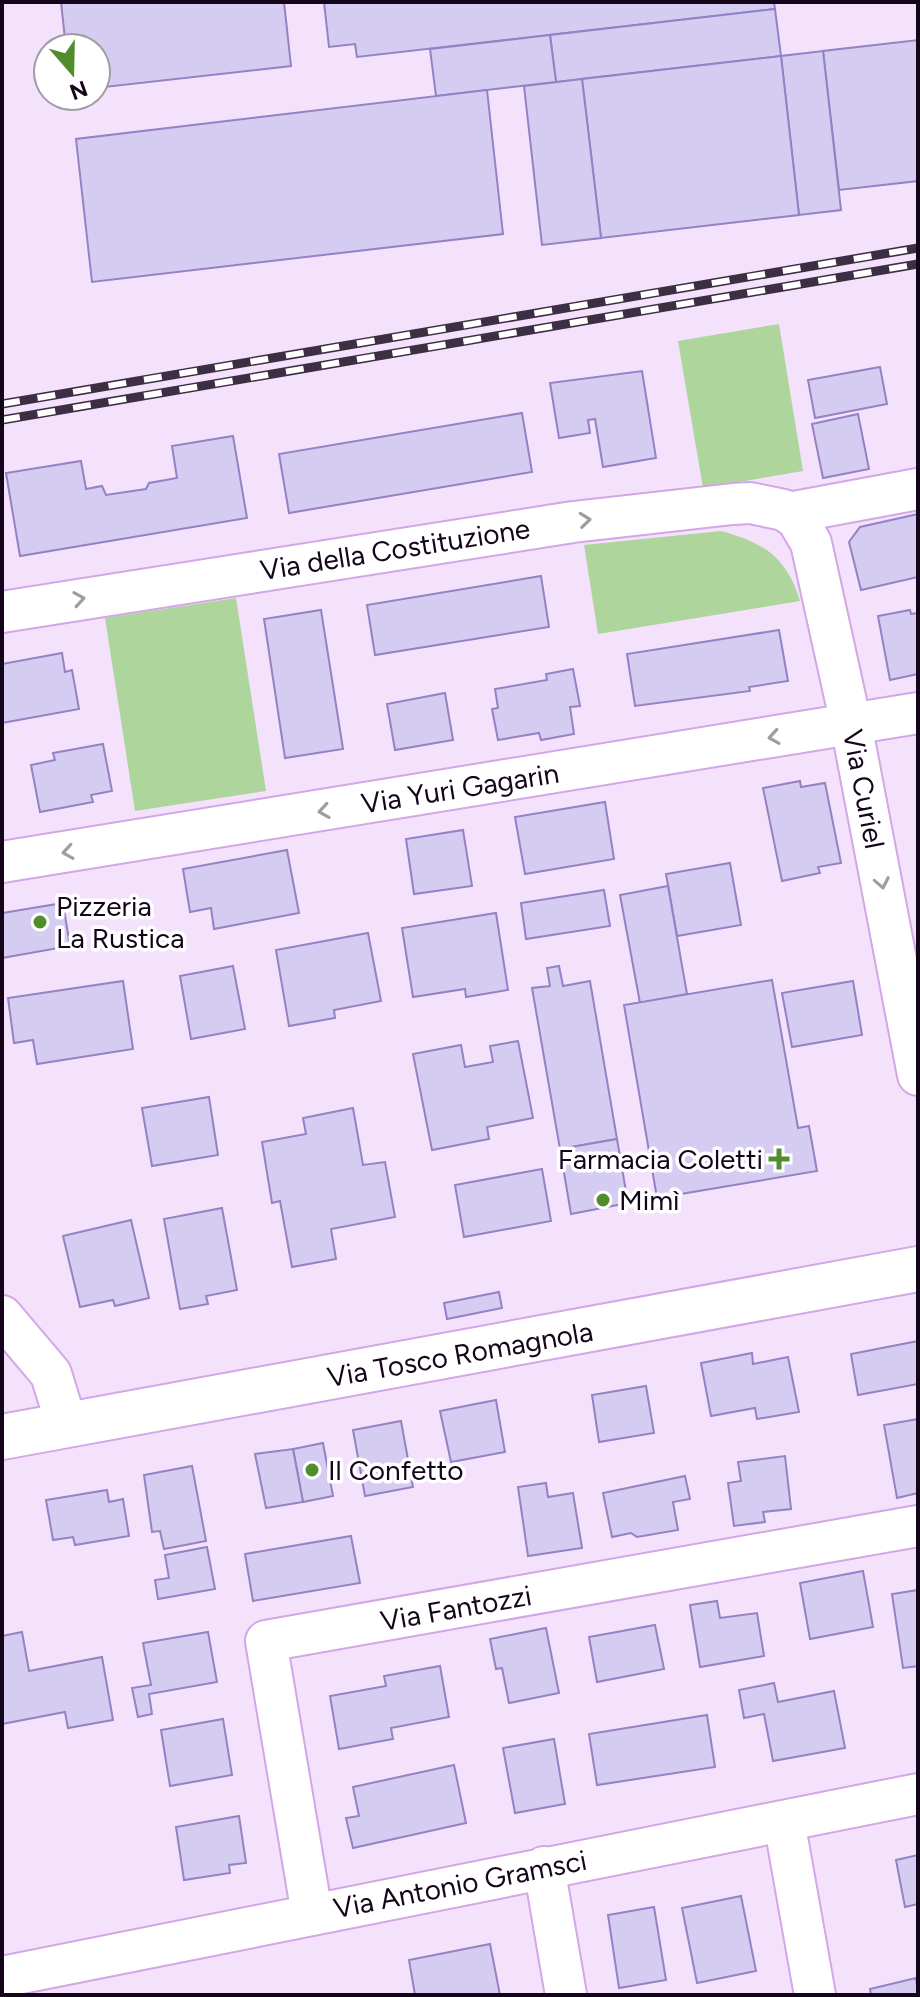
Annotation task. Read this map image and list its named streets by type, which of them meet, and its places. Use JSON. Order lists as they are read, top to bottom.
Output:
{
  "streets": {
    "main road": ["Via Tosco Romagnola"],
    "street": [
      "Via della Costituzione",
      "Via Yuri Gagarin",
      "Via Curiel",
      "Via Fantozzi",
      "Via Antonio Gramsci"
    ]
  },
  "crossings": [
    ["Via della Costituzione", "Via Curiel"],
    ["Via Yuri Gagarin", "Via Curiel"],
    ["Via Fantozzi", "Via Antonio Gramsci"]
  ],
  "one_way": ["Via della Costituzione", "Via Yuri Gagarin", "Via Curiel"],
  "places": {
    "other": ["Pizzeria La Rustica", "Mimì", "Il Confetto"],
    "health": ["Farmacia Coletti"]
  },
  "north": "bottom"
}
